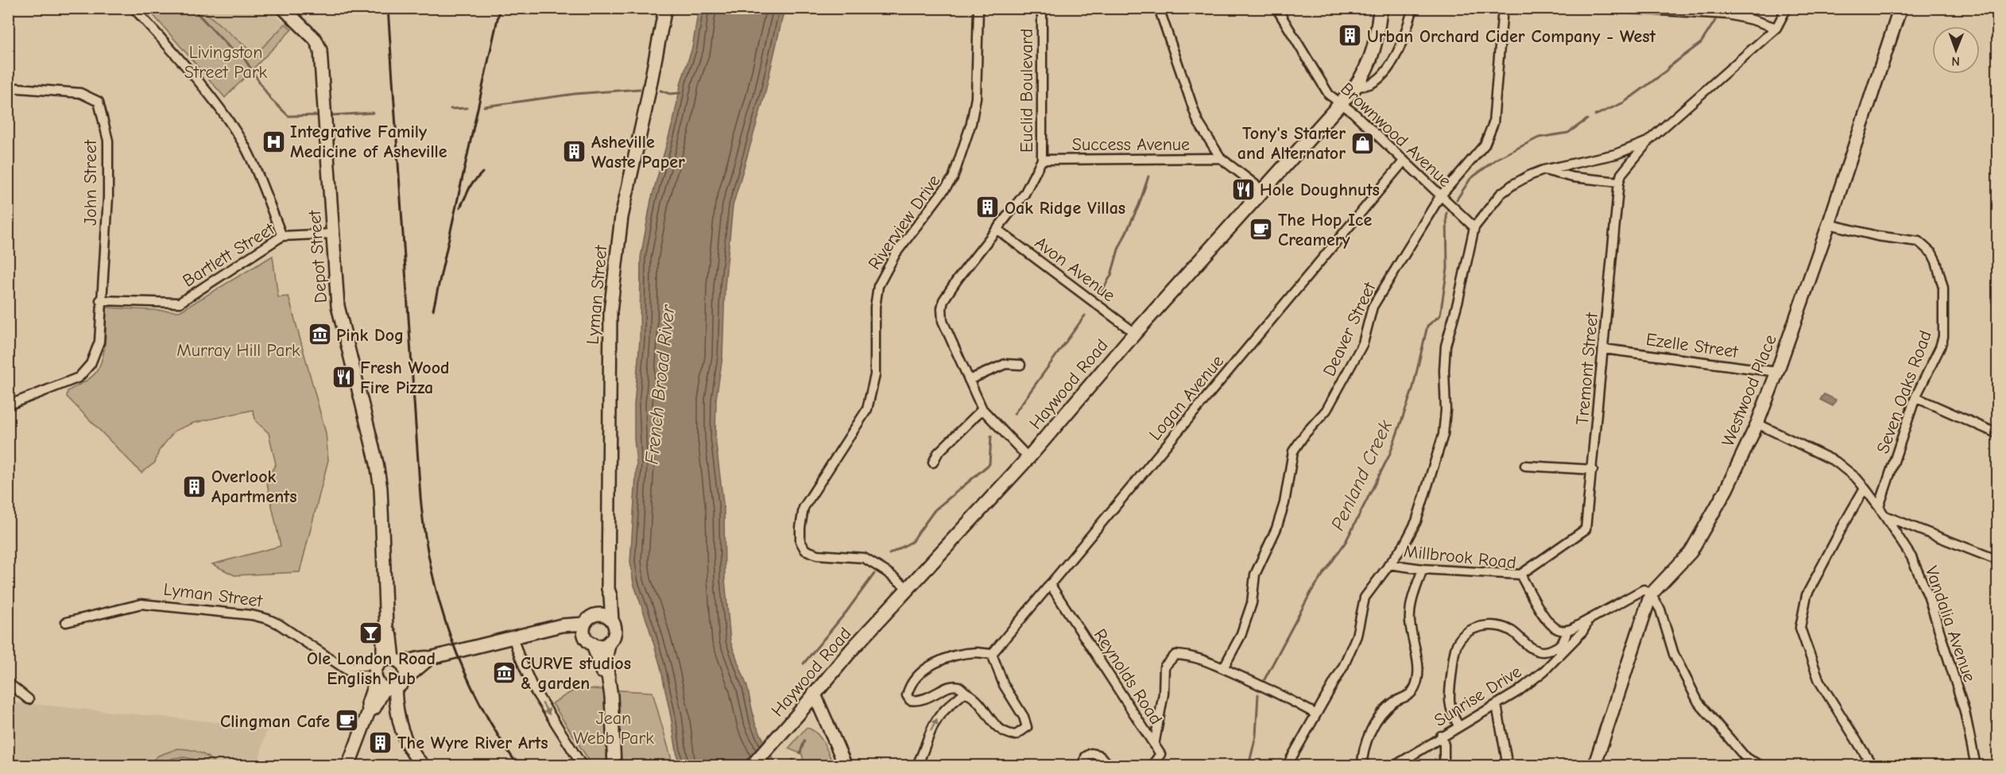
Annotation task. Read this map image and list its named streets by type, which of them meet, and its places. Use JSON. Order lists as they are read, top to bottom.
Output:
{
  "streets": {
    "main road": ["Haywood Road"],
    "street": [
      "Euclid Boulevard",
      "Brownwood Avenue",
      "Success Avenue",
      "John Street",
      "Riverview Drive",
      "Bartlett Street",
      "Depot Street",
      "Avon Avenue",
      "Lyman Street",
      "Deaver Street",
      "Ezelle Street",
      "Tremont Street",
      "Westwood Place",
      "Seven Oaks Road",
      "Logan Avenue",
      "Millbrook Road",
      "Vandalia Avenue",
      "Reynolds Road",
      "Sunrise Drive"
    ]
  },
  "crossings": [
    ["Euclid Boulevard", "Success Avenue"],
    ["Euclid Boulevard", "Avon Avenue"],
    ["Euclid Boulevard", "Haywood Road"],
    ["Brownwood Avenue", "Deaver Street"],
    ["Brownwood Avenue", "Haywood Road"],
    ["Brownwood Avenue", "Logan Avenue"],
    ["John Street", "Bartlett Street"],
    ["Riverview Drive", "Haywood Road"],
    ["Bartlett Street", "Depot Street"],
    ["Depot Street", "Lyman Street"],
    ["Avon Avenue", "Haywood Road"],
    ["Deaver Street", "Reynolds Road"],
    ["Ezelle Street", "Tremont Street"],
    ["Ezelle Street", "Westwood Place"],
    ["Tremont Street", "Millbrook Road"],
    ["Westwood Place", "Seven Oaks Road"],
    ["Westwood Place", "Vandalia Avenue"],
    ["Seven Oaks Road", "Vandalia Avenue"],
    ["Logan Avenue", "Reynolds Road"],
    ["Millbrook Road", "Sunrise Drive"]
  ],
  "water": ["French Broad River", "Penland Creek"],
  "parks": ["Livingston Street Park", "Murray Hill Park", "Jean Webb Park"],
  "places": {
    "building": [
      "Urban Orchard Cider Company - West",
      "Asheville Waste Paper",
      "Oak Ridge Villas",
      "Overlook Apartments",
      "The Wyre River Arts"
    ],
    "hospital": ["Integrative Family Medicine of Asheville"],
    "shop": ["Tony's Starter and Alternator"],
    "restaurant": ["Hole Doughnuts", "Fresh Wood Fire Pizza"],
    "cafe": ["The Hop Ice Creamery", "Clingman Cafe"],
    "museum": ["Pink Dog", "CURVE studios & garden"],
    "bar": ["Ole London Road English Pub"]
  },
  "north": "bottom"
}
